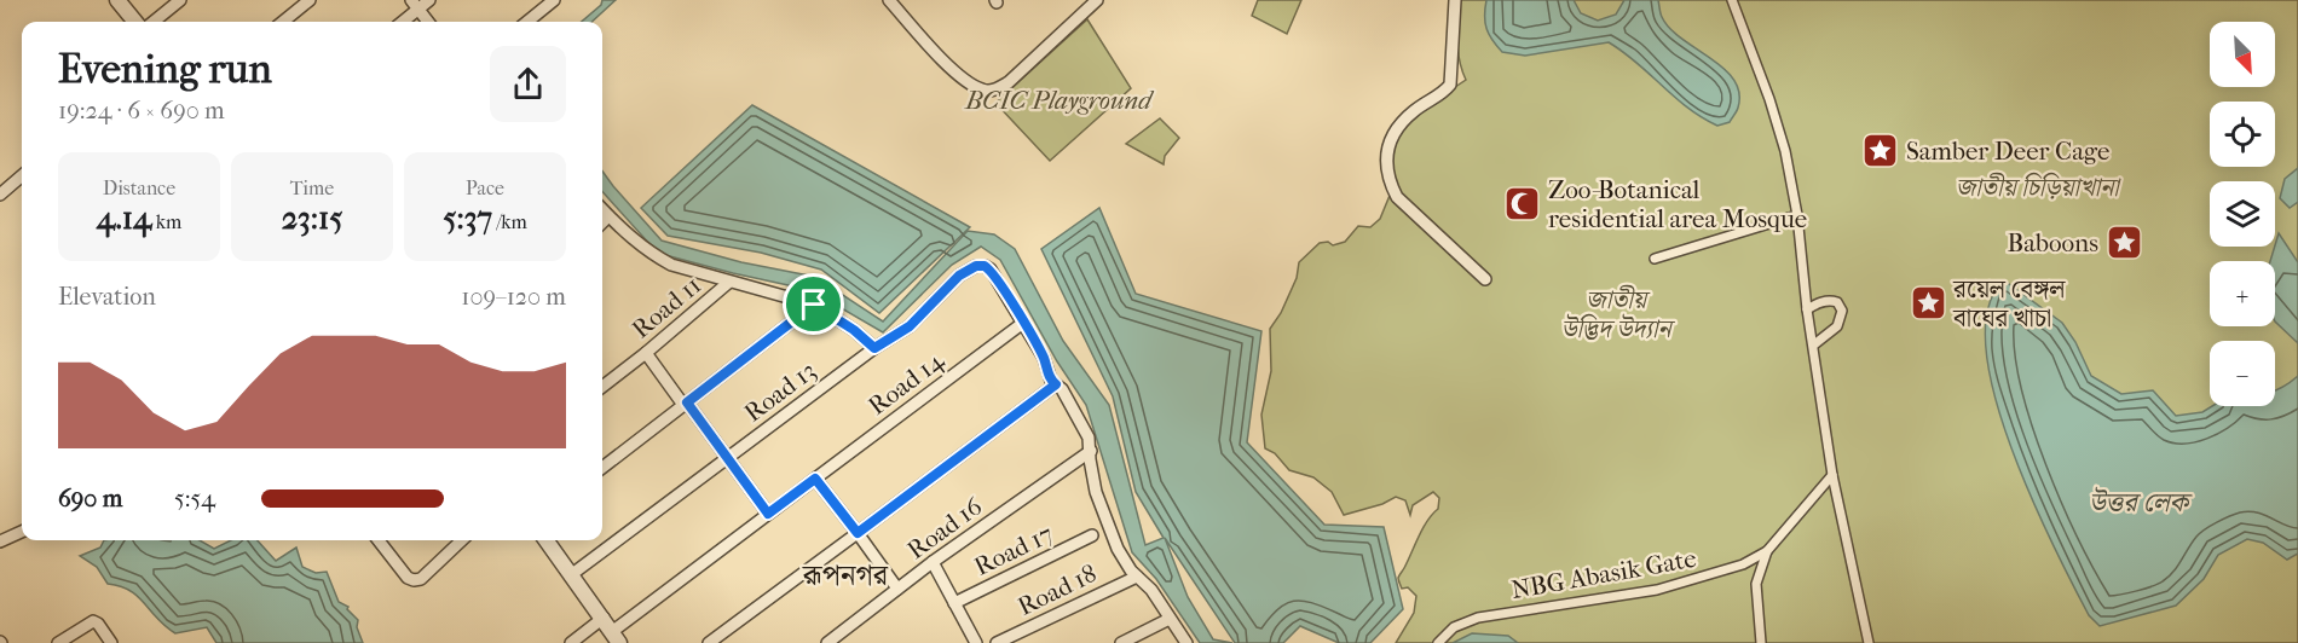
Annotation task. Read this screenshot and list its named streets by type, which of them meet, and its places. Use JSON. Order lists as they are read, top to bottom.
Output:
{
  "streets": {
    "street": [
      "Road 11",
      "Road 14",
      "Road 13",
      "Road 16",
      "Road 17",
      "NBG Abasik Gate",
      "Road 18"
    ]
  },
  "crossings": [
    ["Road 14", "Road 13"]
  ],
  "districts": ["রূপনগর"],
  "water": ["উত্তর লেক"],
  "parks": ["BCIC Playground", "জাতীয় চিড়িয়াখানা", "জাতীয় উদ্ভিদ উদ্যান"],
  "places": {
    "place": ["Samber Deer Cage", "Baboons", "রয়েল বেঙ্গল বাঘের খাচা"],
    "mosque": ["Zoo-Botanical residential area Mosque"]
  },
  "north": "bottom right",
  "page": {
    "map_buttons": ["+", "−"],
    "heading": ["Evening run", "19:24 · 6 × 690 m"],
    "stats": [
      ["Distance", "4.14 km"],
      ["Time", "23:15"],
      ["Pace", "5:37 /km"]
    ],
    "chart": ["Elevation", "109–120 m"],
    "list": [
      {
        "name": "690 m",
        "note": "5:54"
      }
    ]
  }
}
